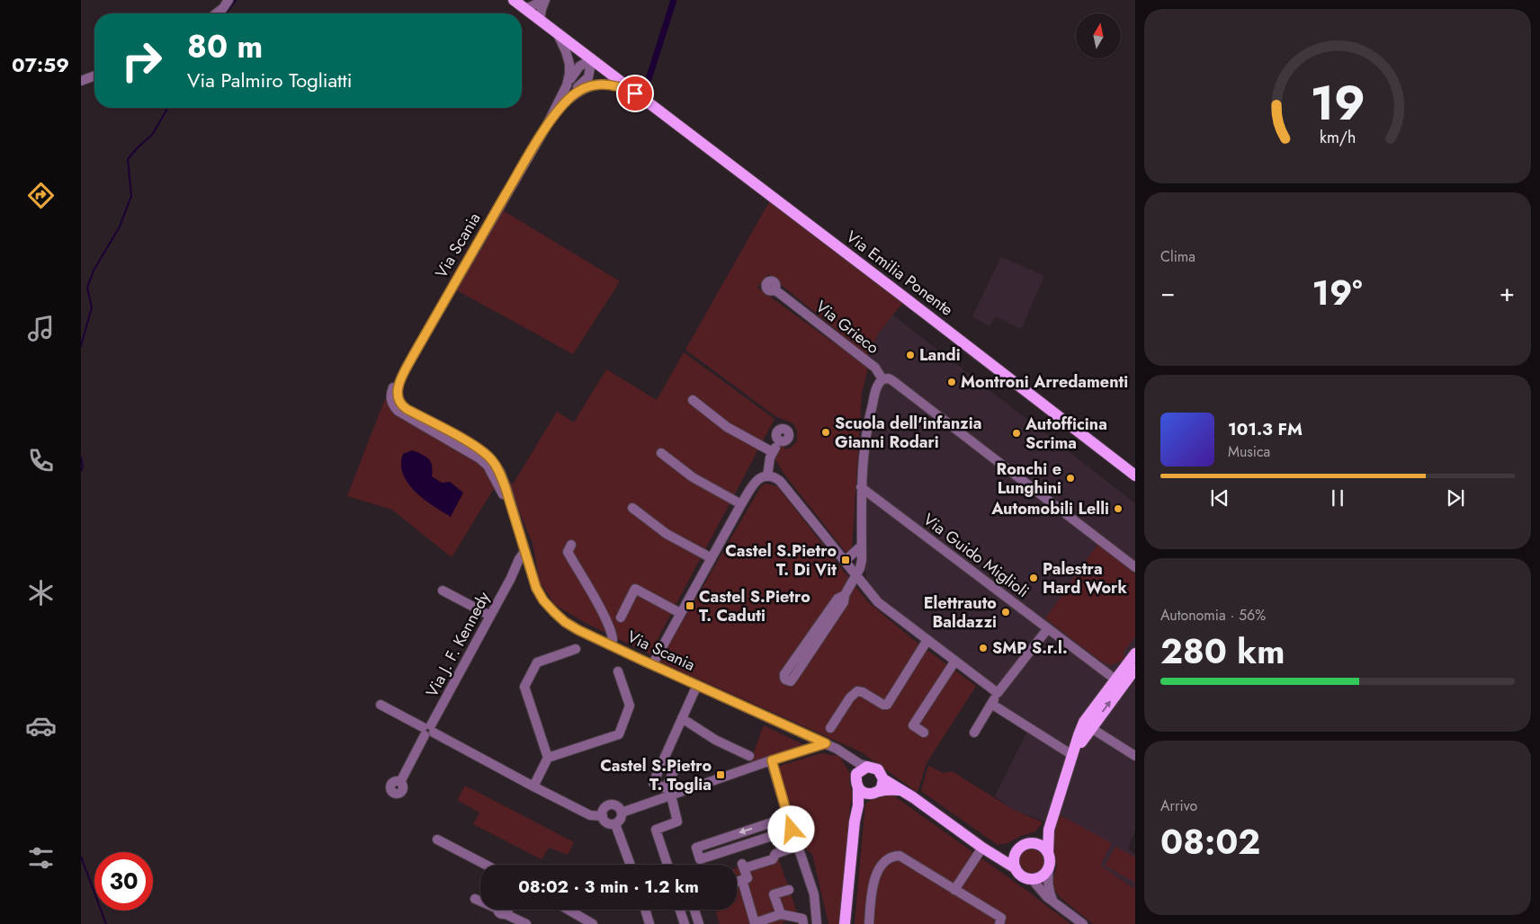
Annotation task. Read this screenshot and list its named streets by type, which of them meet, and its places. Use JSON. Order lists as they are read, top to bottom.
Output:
{
  "streets": {
    "main road": ["Via Scania", "Via Emilia Ponente"],
    "street": ["Via Grieco", "Via Guido Miglioli", "Via J. F. Kennedy"]
  },
  "crossings": [
    ["Via Scania", "Via Emilia Ponente"],
    ["Via Scania", "Via J. F. Kennedy"]
  ],
  "places": {
    "other": [
      "Landi",
      "Montroni Arredamenti",
      "Scuola dell'infanzia Gianni Rodari",
      "Autofficina Scrima",
      "Ronchi e Lunghini",
      "Automobili Lelli",
      "Palestra Hard Work",
      "Elettrauto Baldazzi",
      "SMP S.r.l."
    ],
    "transit": ["Castel S.Pietro T. Di Vit", "Castel S.Pietro T. Caduti", "Castel S.Pietro T. Toglia"]
  },
  "north": "top",
  "page": {
    "tabs": "07:59",
    "turn": ["80 m", "Via Palmiro Togliatti"],
    "tile": [
      "Clima",
      ["Autonomia · 56%", "280 km"],
      ["Arrivo", "08:02"]
    ],
    "heat": ["−", "19°", "+"],
    "song": ["101.3 FM", "Musica"],
    "limit": "30",
    "trip": "08:02 · 3 min · 1.2 km",
    "gauge": ["19", "km/h"]
  }
}
